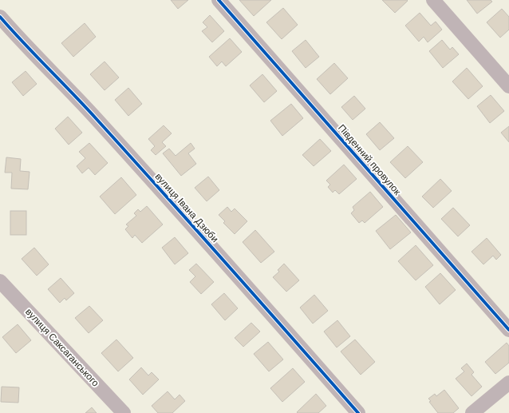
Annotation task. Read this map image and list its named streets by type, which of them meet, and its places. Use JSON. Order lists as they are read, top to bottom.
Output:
{
  "streets": {
    "street": ["Південний провулок", "вулиця Івана Дзюби", "вулиця Саксаганського"]
  }
}
